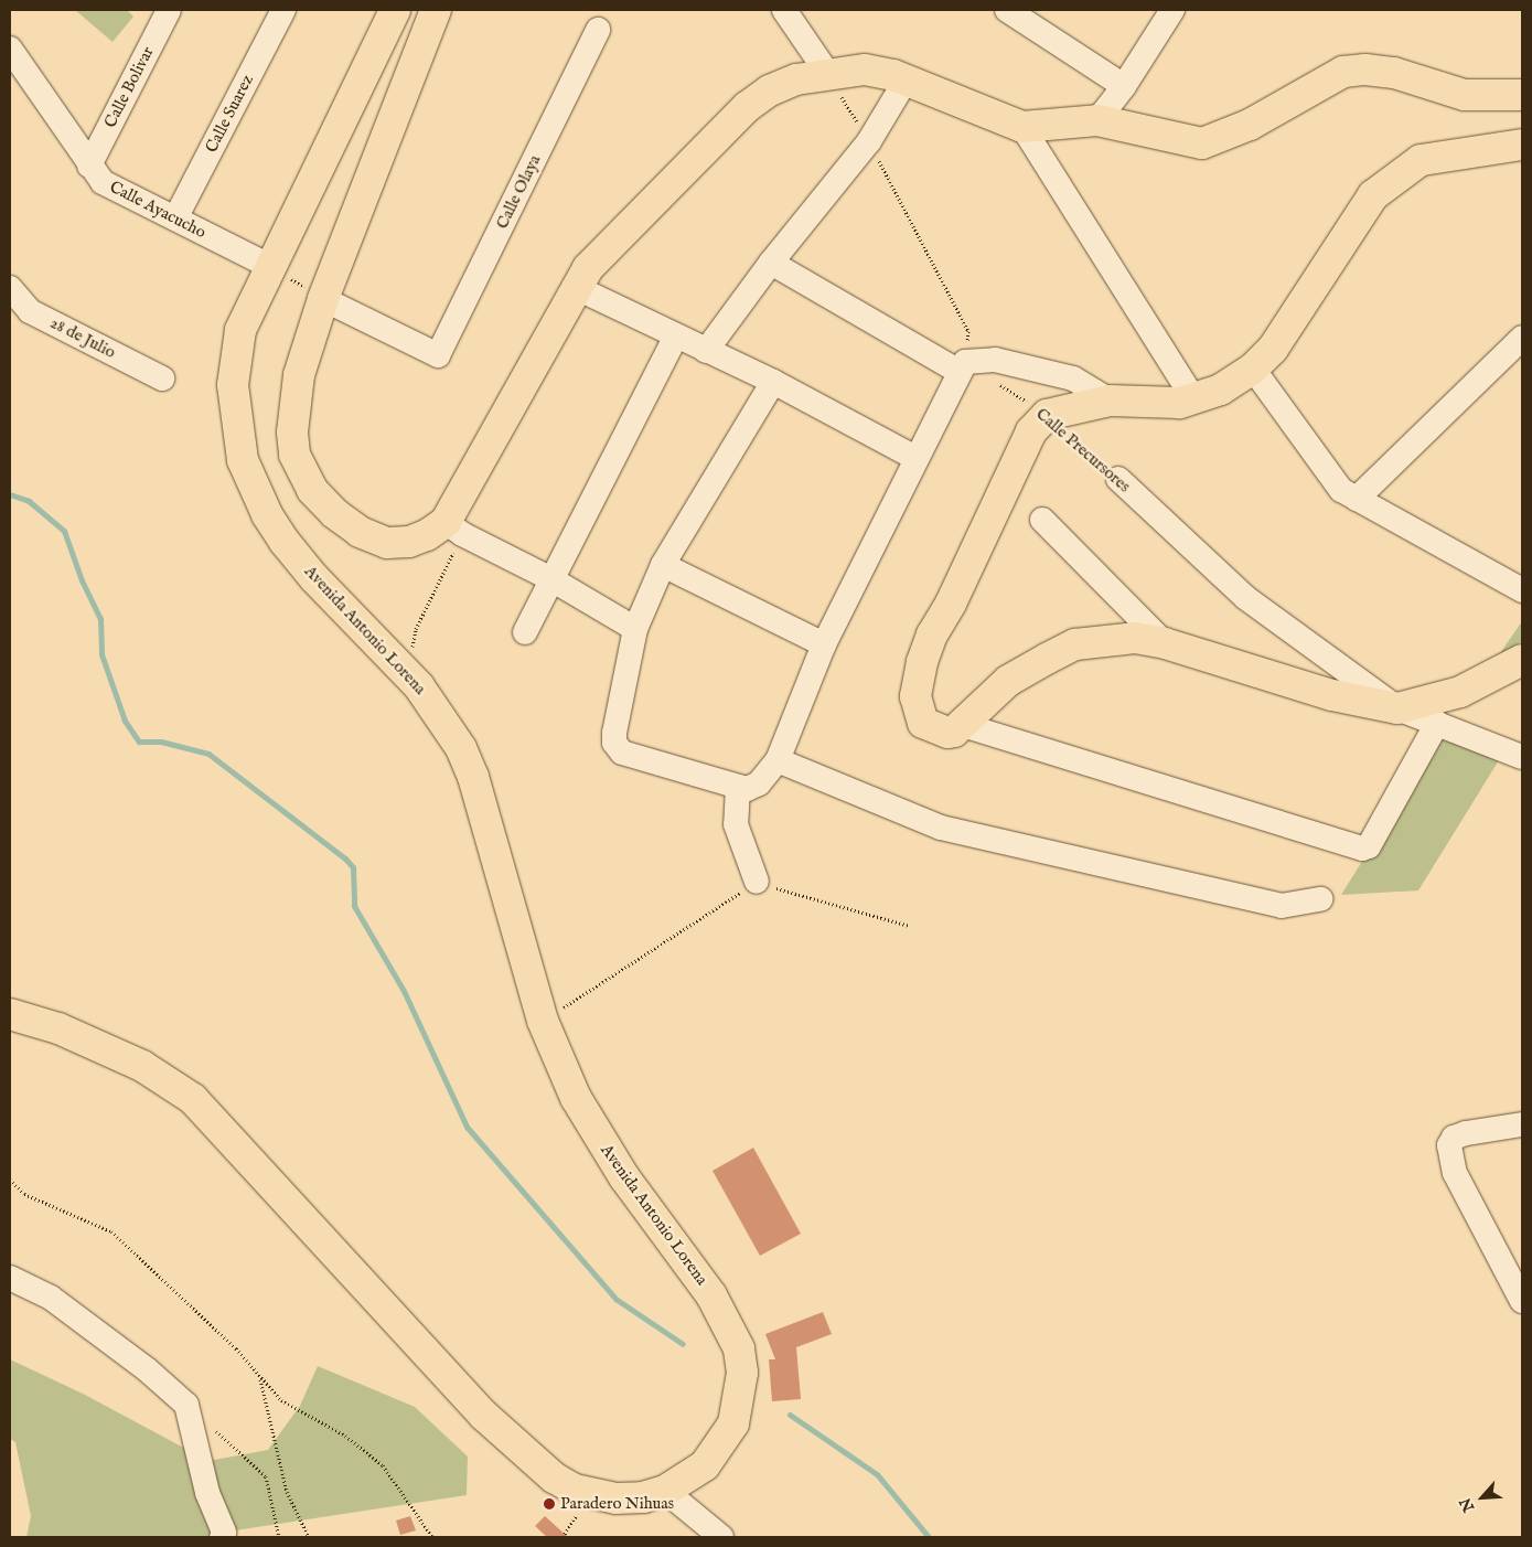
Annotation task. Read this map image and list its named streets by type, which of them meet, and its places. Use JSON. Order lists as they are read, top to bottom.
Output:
{
  "streets": {
    "main road": ["Avenida Antonio Lorena"],
    "street": [
      "Calle Bolivar",
      "Calle Suarez",
      "Calle Olaya",
      "Calle Ayacucho",
      "28 de Julio",
      "Calle Precursores"
    ]
  },
  "crossings": [
    ["Calle Bolivar", "Calle Ayacucho"],
    ["Calle Suarez", "Calle Ayacucho"],
    ["Calle Ayacucho", "Avenida Antonio Lorena"]
  ],
  "places": ["Paradero Nihuas"],
  "north": "bottom left"
}
